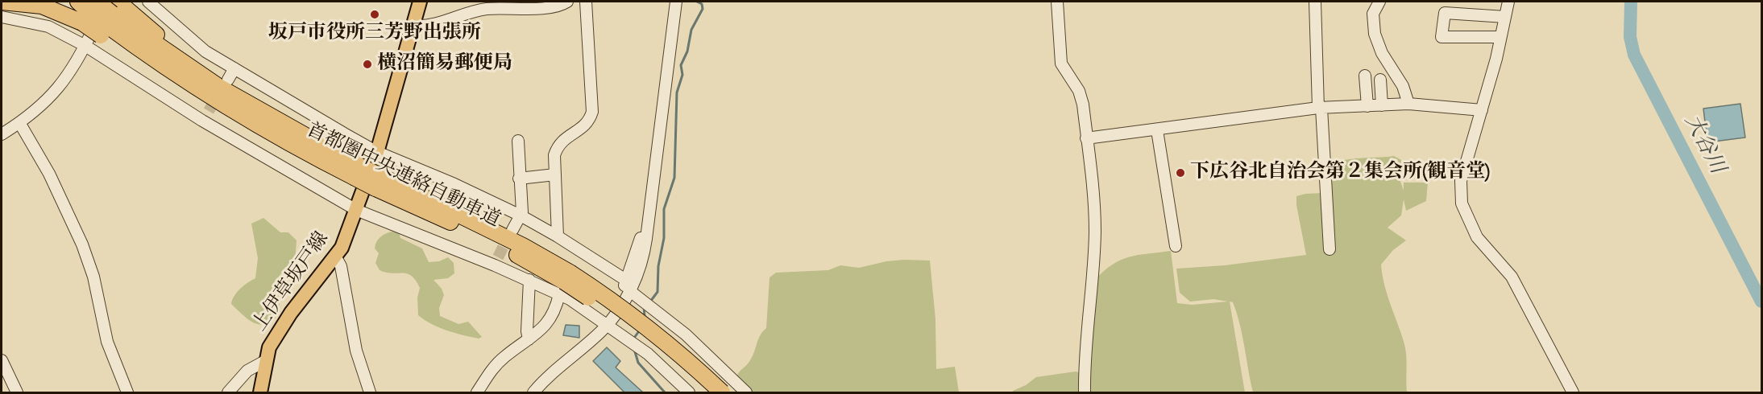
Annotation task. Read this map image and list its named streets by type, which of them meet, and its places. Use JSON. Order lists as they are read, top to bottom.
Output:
{
  "streets": {
    "highway": ["首都圏中央連絡自動車道"],
    "main road": ["上伊草坂戸線"]
  },
  "water": ["大谷川"],
  "places": ["坂戸市役所三芳野出張所", "横沼簡易郵便局", "下広谷北自治会第２集会所(観音堂)"]
}
